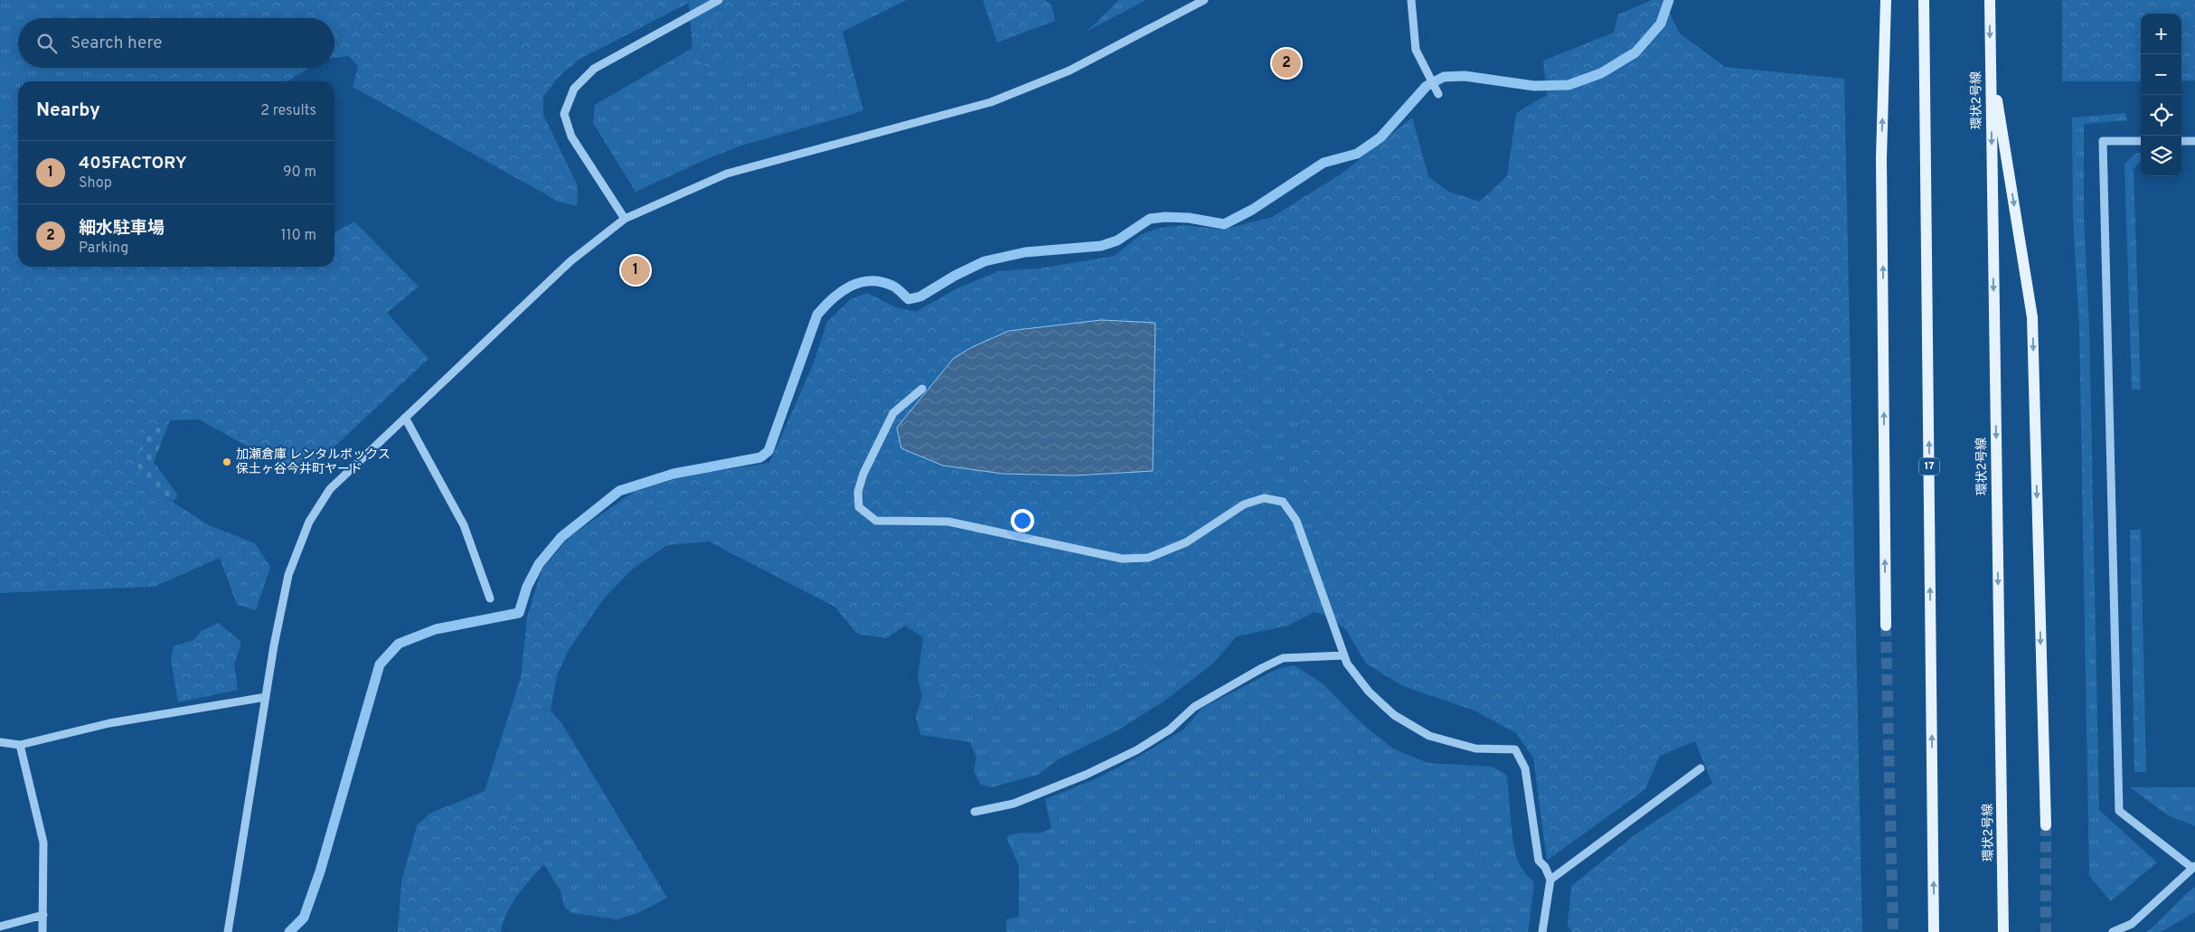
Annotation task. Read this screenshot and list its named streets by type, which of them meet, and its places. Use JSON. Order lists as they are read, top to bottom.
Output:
{
  "streets": {
    "main road": ["環状2号線", "17"]
  },
  "places": ["加瀬倉庫 レンタルボックス 保土ヶ谷今井町ヤード"],
  "page": {
    "map_buttons": ["+", "−"],
    "search": "Search here",
    "pins": ["2", "1"],
    "heading": ["Nearby", "2 results"],
    "list": [
      {
        "mark": "1",
        "name": "405FACTORY",
        "note": "Shop",
        "value": "90 m"
      },
      {
        "mark": "2",
        "name": "細水駐車場",
        "note": "Parking",
        "value": "110 m"
      }
    ]
  }
}
